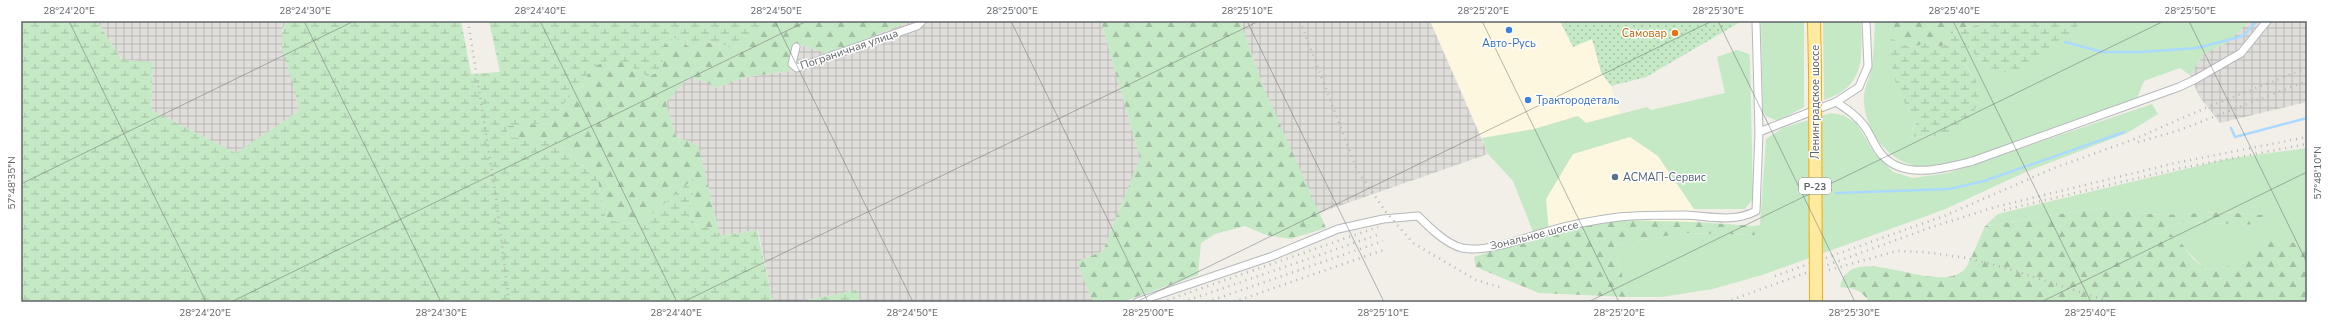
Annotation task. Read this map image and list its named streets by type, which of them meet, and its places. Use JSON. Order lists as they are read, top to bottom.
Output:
{
  "streets": {
    "highway": ["Ленинградское шоссе", "Р-23"],
    "street": ["Пограничная улица", "Зональное шоссе"]
  },
  "places": [
    "Авто-Русь",
    "Самовар",
    "Трактородеталь",
    "АСМАП-Сервис"
  ],
  "coordinates": [
    "28°24'20\"E",
    "28°24'30\"E",
    "28°24'40\"E",
    "28°24'50\"E",
    "28°25'00\"E",
    "28°25'10\"E",
    "28°25'20\"E",
    "28°25'30\"E",
    "28°25'40\"E",
    "28°25'50\"E",
    "57°48'10\"N",
    "57°48'35\"N"
  ]
}
